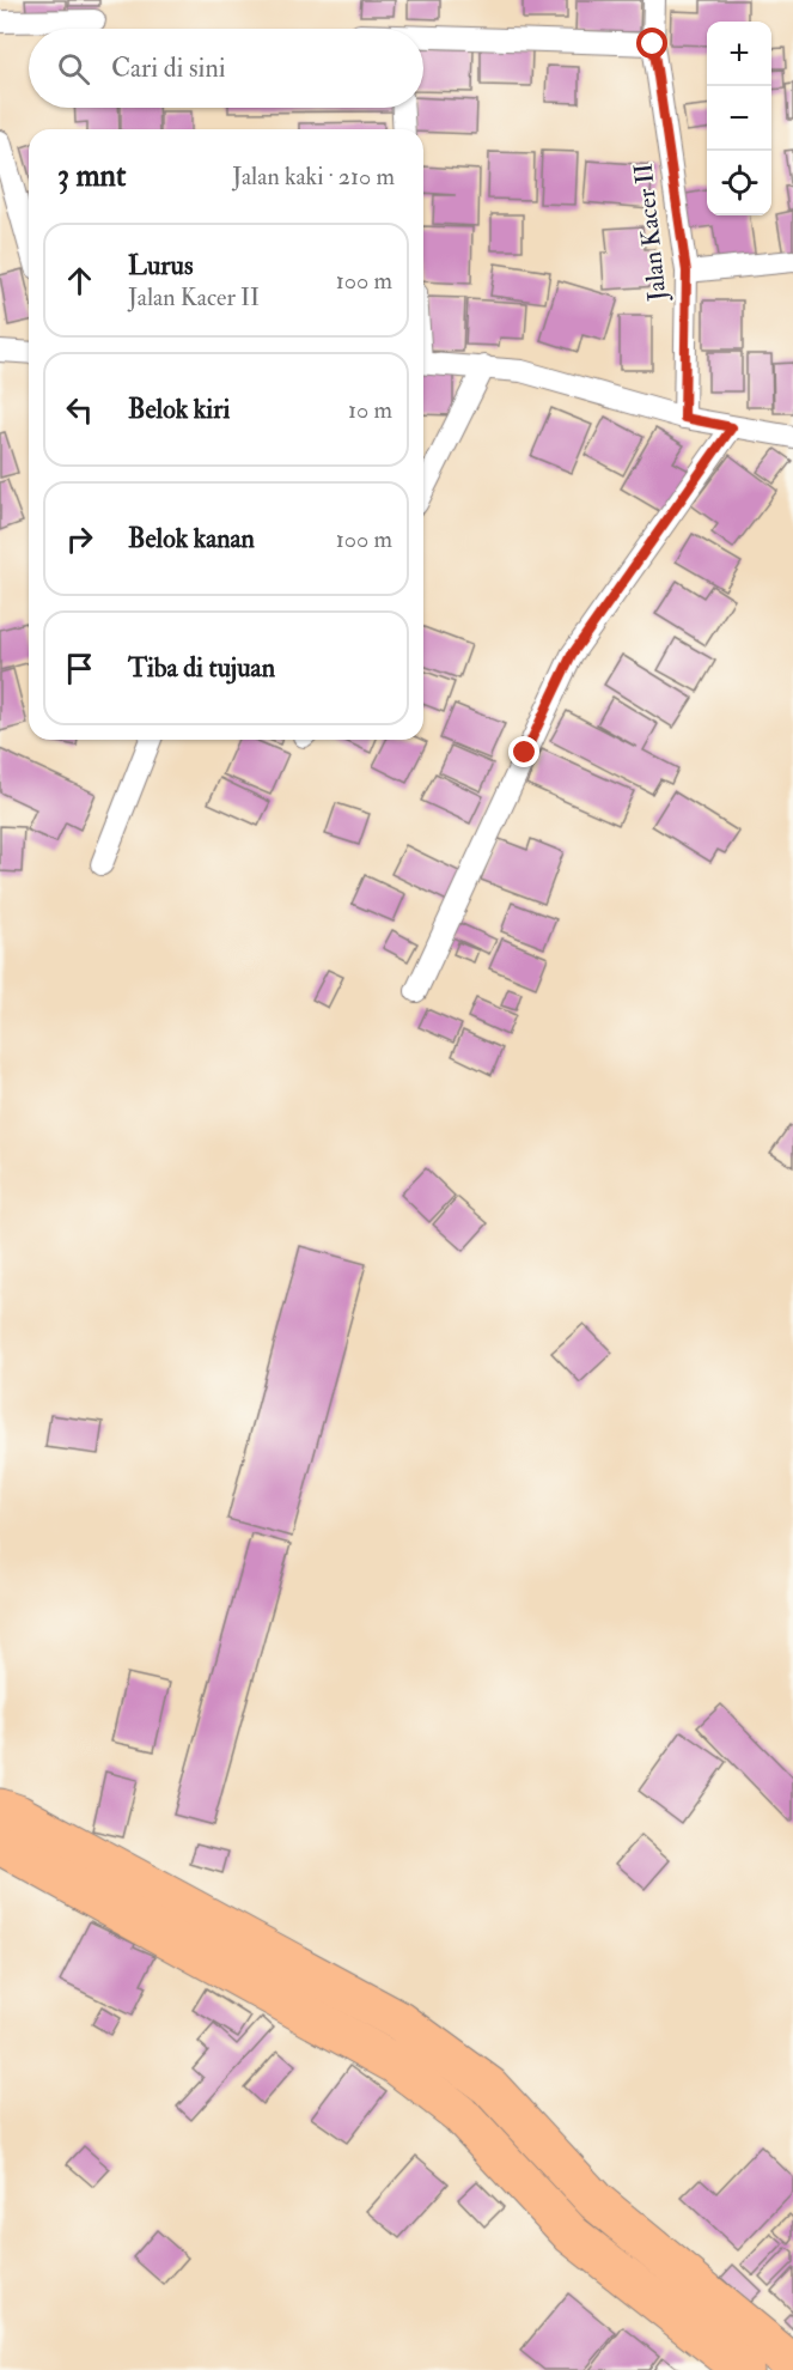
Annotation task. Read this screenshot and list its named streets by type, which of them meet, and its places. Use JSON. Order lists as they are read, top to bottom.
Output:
{
  "streets": {
    "street": ["Jalan Kacer II"]
  },
  "page": {
    "map_buttons": ["+", "−"],
    "search": "Cari di sini",
    "heading": ["3 mnt", "Jalan kaki · 210 m"],
    "list": [
      ["Lurus", "Jalan Kacer II", "100 m"],
      ["Belok kiri", "10 m"],
      ["Belok kanan", "100 m"],
      "Tiba di tujuan"
    ]
  }
}
